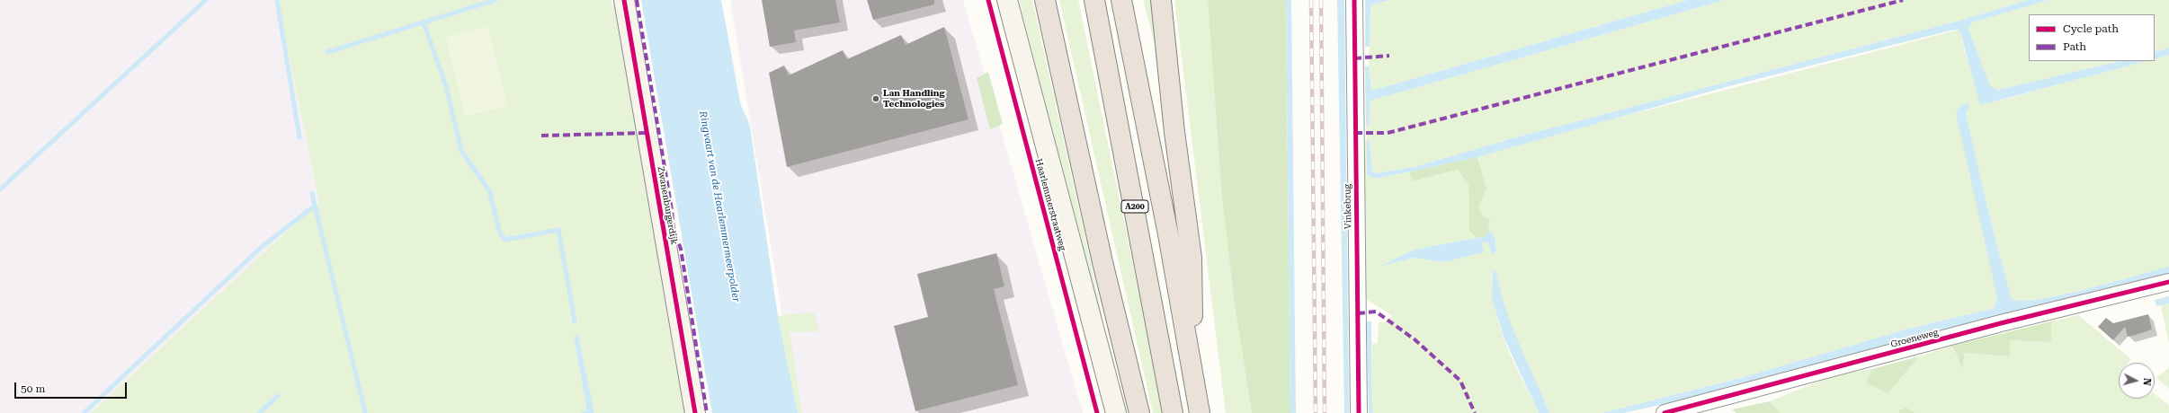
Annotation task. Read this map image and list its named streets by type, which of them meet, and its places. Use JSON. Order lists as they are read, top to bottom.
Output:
{
  "streets": {
    "highway": ["A200"],
    "main road": ["Haarlemmerstraatweg", "Zwanenburgerdijk"],
    "street": ["Vinkebrug", "Groeneweg"]
  },
  "water": ["Ringvaart van de Haarlemmermeerpolder"],
  "places": ["Lan Handling Technologies"],
  "legend": ["Cycle path", "Path"],
  "scale_bar": "50 m",
  "north": "right"
}
